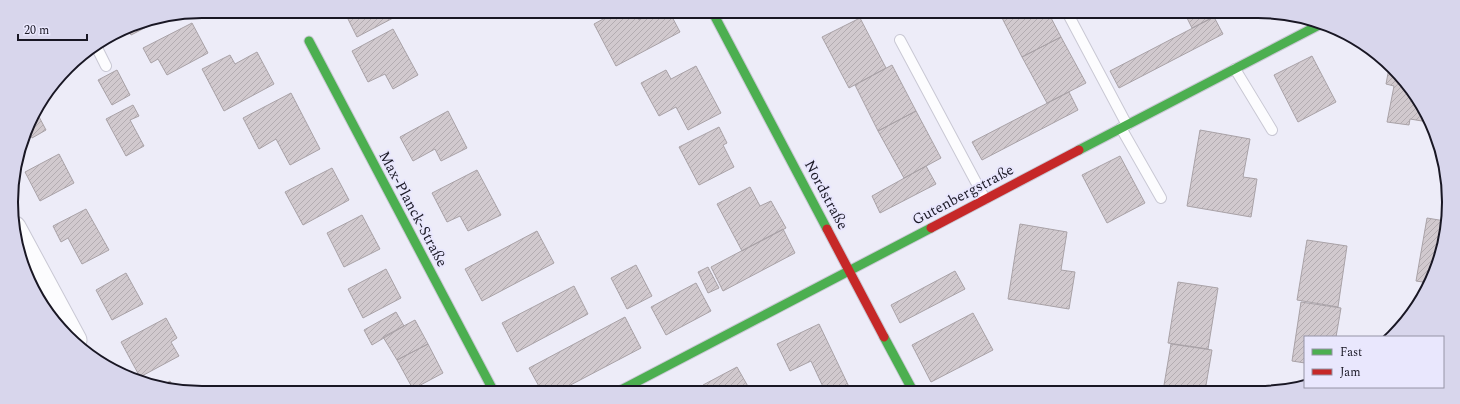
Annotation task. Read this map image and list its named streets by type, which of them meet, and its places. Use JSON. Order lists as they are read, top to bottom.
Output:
{
  "streets": {
    "street": ["Nordstraße", "Gutenbergstraße", "Max-Planck-Straße"]
  },
  "crossings": [
    ["Nordstraße", "Gutenbergstraße"]
  ],
  "legend": ["Fast", "Jam"],
  "scale_bar": "20 m"
}
